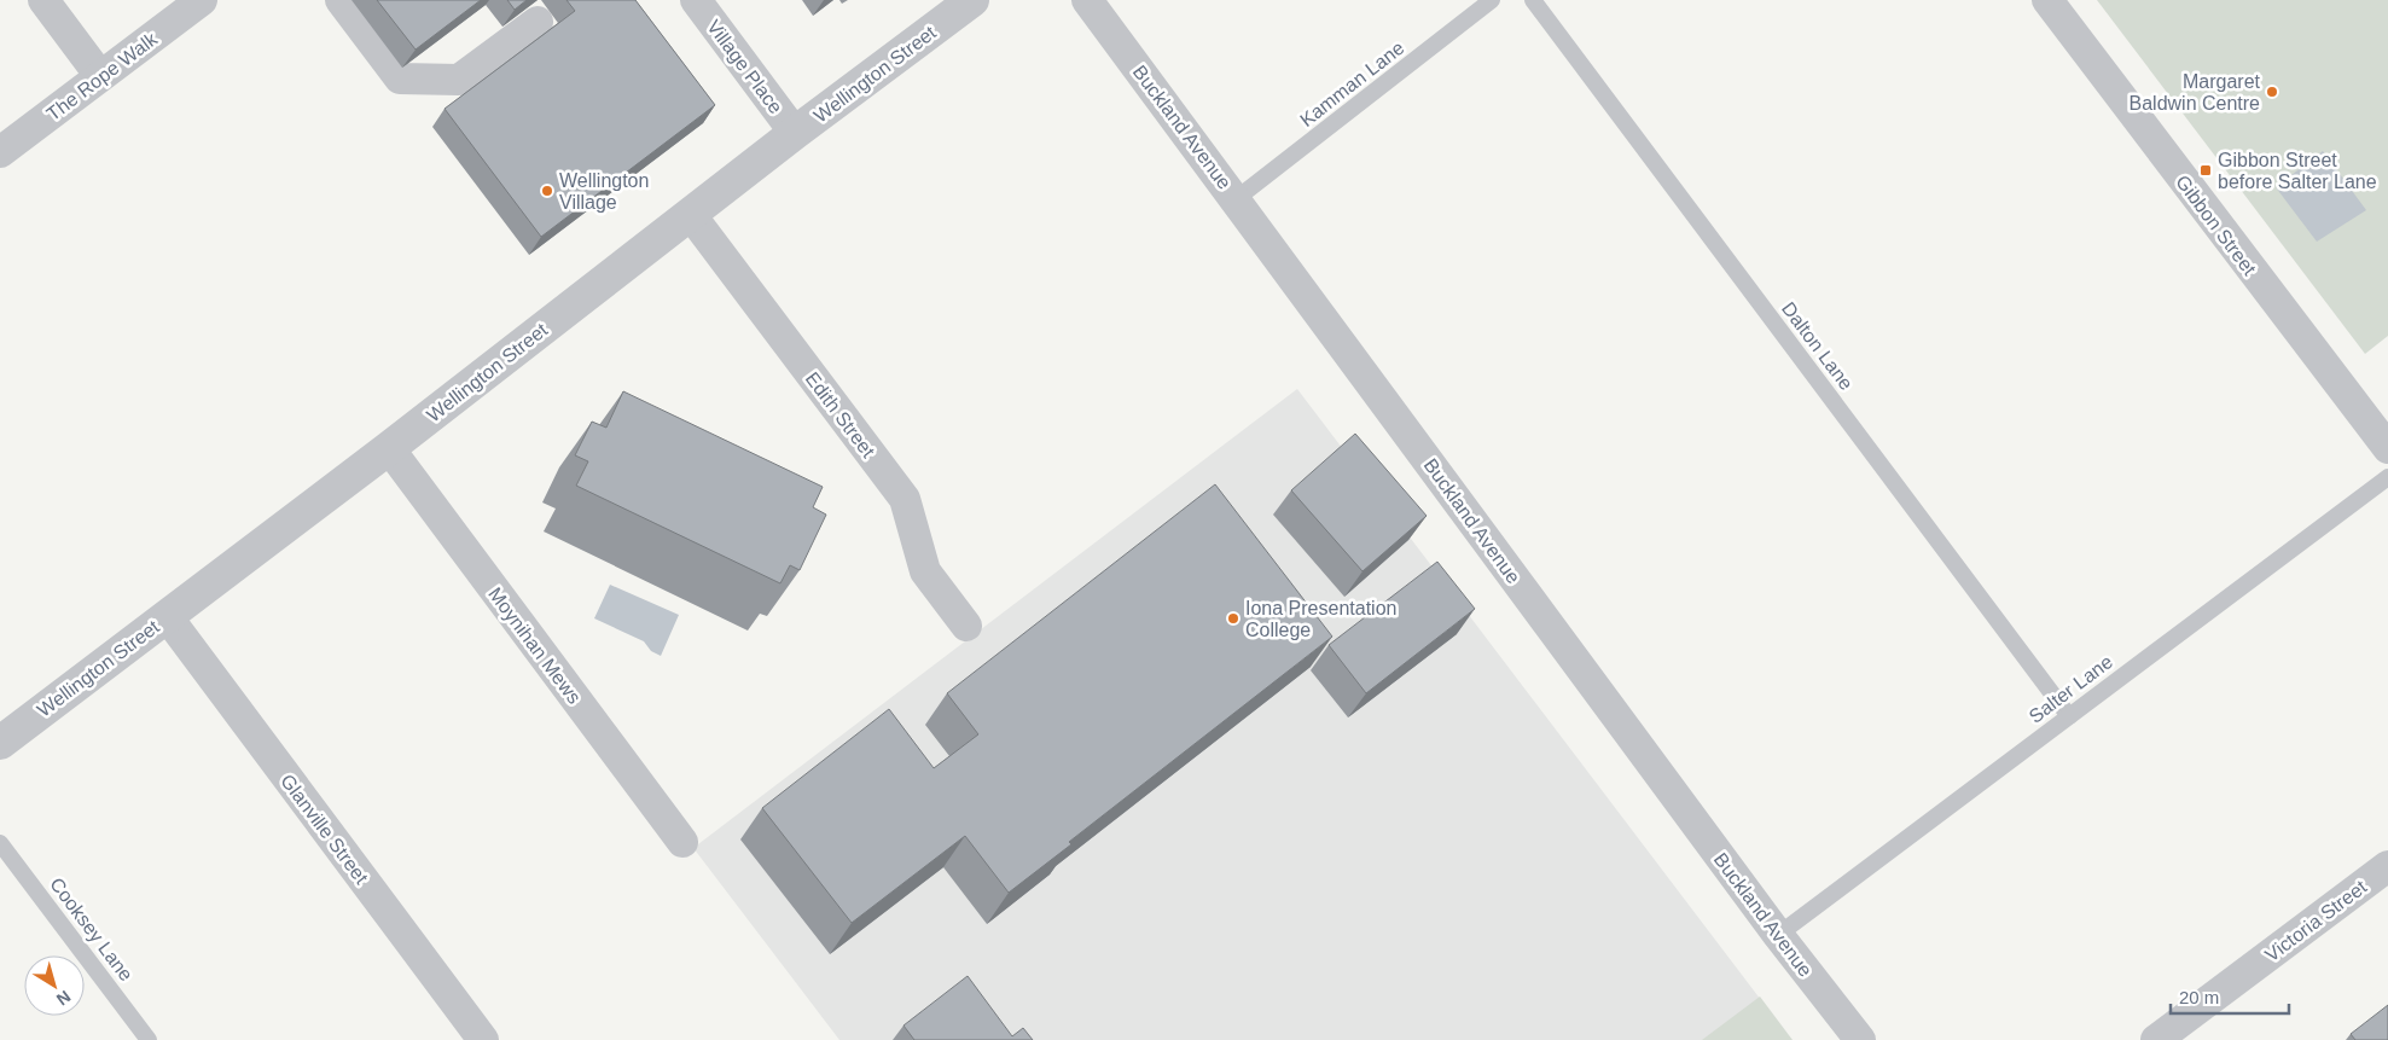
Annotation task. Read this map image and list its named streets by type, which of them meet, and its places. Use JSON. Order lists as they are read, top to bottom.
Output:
{
  "streets": {
    "street": [
      "Village Place",
      "Wellington Street",
      "The Rope Walk",
      "Buckland Avenue",
      "Gibbon Street",
      "Edith Street",
      "Moynihan Mews",
      "Glanville Street",
      "Victoria Street"
    ],
    "lane": [
      "Kamman Lane",
      "Dalton Lane",
      "Salter Lane",
      "Cooksey Lane"
    ]
  },
  "crossings": [
    ["Village Place", "Wellington Street"],
    ["Wellington Street", "Edith Street"],
    ["Wellington Street", "Moynihan Mews"],
    ["Wellington Street", "Glanville Street"],
    ["Kamman Lane", "Buckland Avenue"],
    ["Buckland Avenue", "Salter Lane"],
    ["Dalton Lane", "Salter Lane"]
  ],
  "places": {
    "other": ["Margaret Baldwin Centre", "Wellington Village", "Iona Presentation College"],
    "transit": ["Gibbon Street before Salter Lane"]
  },
  "scale_bar": "20 m",
  "north": "bottom right"
}
